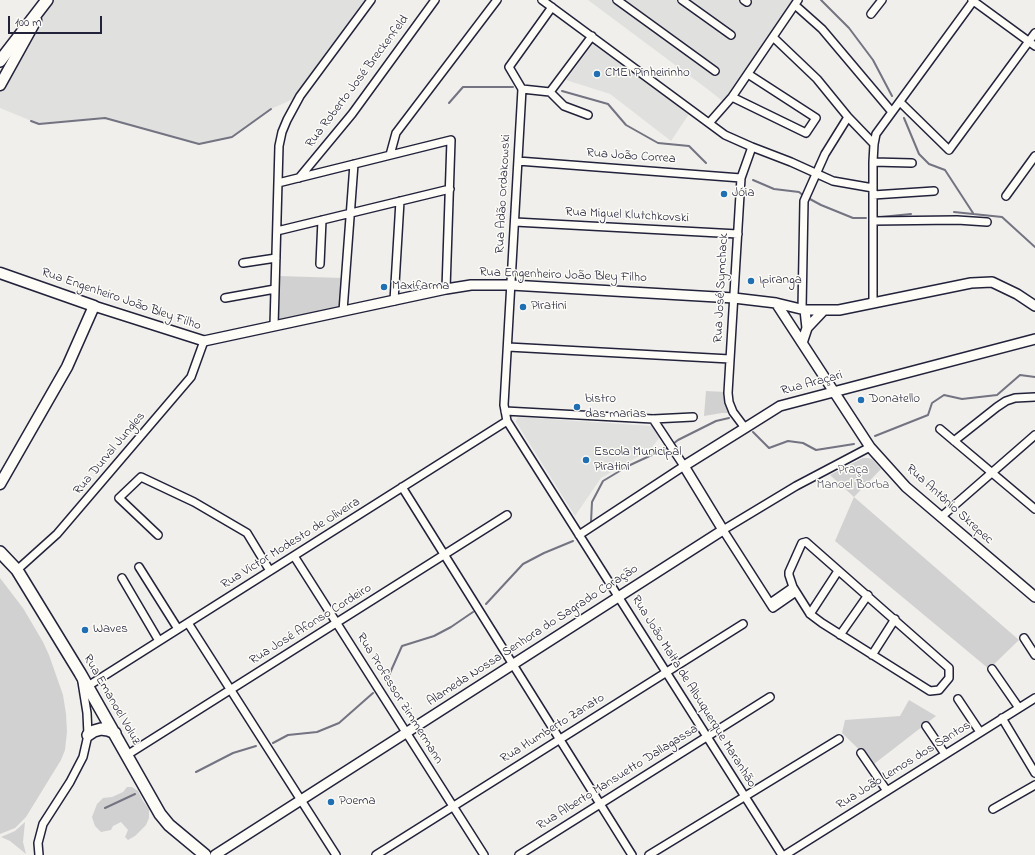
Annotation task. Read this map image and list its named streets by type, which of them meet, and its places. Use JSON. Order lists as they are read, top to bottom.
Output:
{
  "streets": {
    "main road": ["Rua Engenheiro João Bley Filho", "Rua Emanoel Voluz"],
    "street": [
      "Rua Roberto José Breckenfeld",
      "Rua João Correa",
      "Rua Adão Ordakowski",
      "Rua Miguel Klutchkovski",
      "Rua José Symchack",
      "Rua Araçari",
      "Rua Durval Jungles",
      "Rua Antônio Skrepec",
      "Rua Victor Modesto de Oliveira",
      "Rua José Afonso Cordeiro",
      "Alameda Nossa Senhora do Sagrado Coração",
      "Rua João Malta de Albuquerque Maranhão",
      "Rua Professor Zimmermann",
      "Rua Humberto Zanato",
      "Rua João Lemos dos Santos",
      "Rua Alberto Mansuetto Dallagassa"
    ]
  },
  "crossings": [
    ["Rua João Correa", "Rua Adão Ordakowski"],
    ["Rua João Correa", "Rua José Symchack"],
    ["Rua Adão Ordakowski", "Rua Miguel Klutchkovski"],
    ["Rua Adão Ordakowski", "Rua Engenheiro João Bley Filho"],
    ["Rua Adão Ordakowski", "Rua Victor Modesto de Oliveira"],
    ["Rua Adão Ordakowski", "Rua João Malta de Albuquerque Maranhão"],
    ["Rua Miguel Klutchkovski", "Rua José Symchack"],
    ["Rua Engenheiro João Bley Filho", "Rua José Symchack"],
    ["Rua Engenheiro João Bley Filho", "Rua Durval Jungles"],
    ["Rua Engenheiro João Bley Filho", "Rua Antônio Skrepec"],
    ["Rua José Symchack", "Rua Araçari"],
    ["Rua Araçari", "Rua Antônio Skrepec"],
    ["Rua Araçari", "Rua João Malta de Albuquerque Maranhão"],
    ["Rua Durval Jungles", "Rua Emanoel Voluz"],
    ["Rua Antônio Skrepec", "Alameda Nossa Senhora do Sagrado Coração"],
    ["Rua Victor Modesto de Oliveira", "Rua João Malta de Albuquerque Maranhão"],
    ["Rua Victor Modesto de Oliveira", "Rua Professor Zimmermann"],
    ["Rua Victor Modesto de Oliveira", "Rua Emanoel Voluz"],
    ["Rua José Afonso Cordeiro", "Rua Professor Zimmermann"],
    ["Rua José Afonso Cordeiro", "Rua Emanoel Voluz"],
    ["Alameda Nossa Senhora do Sagrado Coração", "Rua João Malta de Albuquerque Maranhão"],
    ["Alameda Nossa Senhora do Sagrado Coração", "Rua Professor Zimmermann"],
    ["Rua João Malta de Albuquerque Maranhão", "Rua Humberto Zanato"],
    ["Rua João Malta de Albuquerque Maranhão", "Rua João Lemos dos Santos"],
    ["Rua João Malta de Albuquerque Maranhão", "Rua Alberto Mansuetto Dallagassa"],
    ["Rua Professor Zimmermann", "Rua Humberto Zanato"]
  ],
  "parks": ["Praça Manoel Borba"],
  "places": [
    "CMEI Pinheirinho",
    "Jóia",
    "Ipiranga",
    "Maxifarma",
    "Piratini",
    "Donatello",
    "bistro das marias",
    "Escola Municipal Piratini",
    "Waves",
    "Poema"
  ],
  "scale_bar": "100 m"
}
